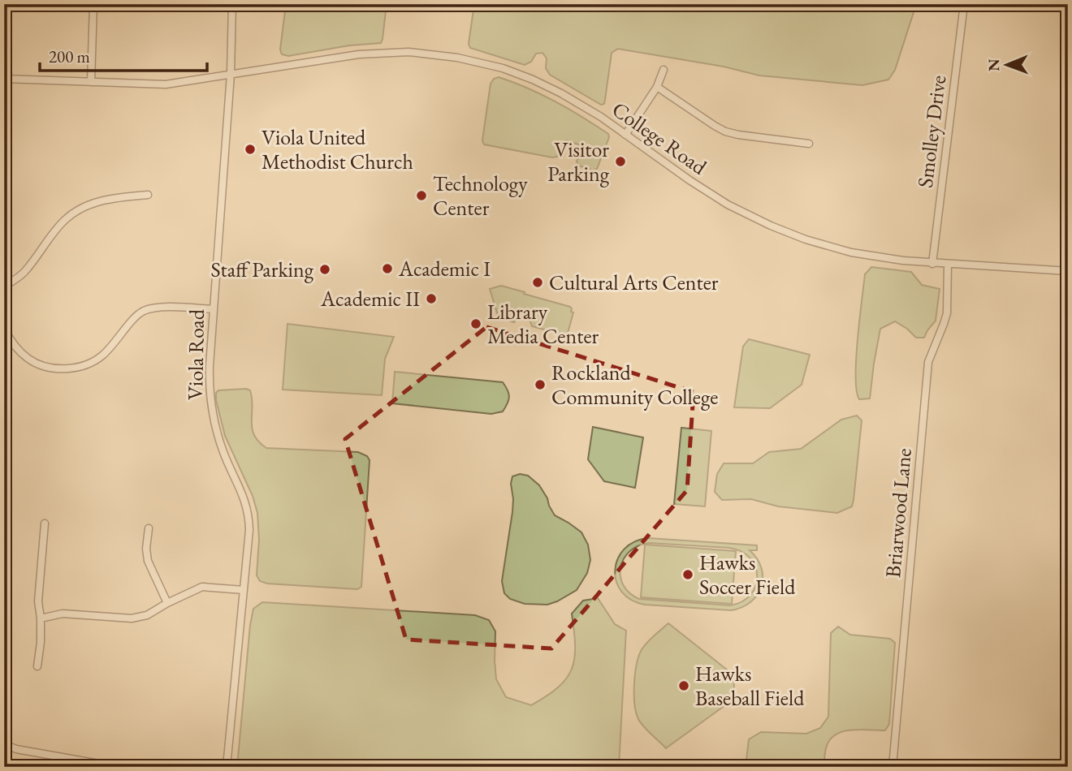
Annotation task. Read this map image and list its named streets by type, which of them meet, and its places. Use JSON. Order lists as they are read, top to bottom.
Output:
{
  "streets": {
    "street": [
      "Smolley Drive",
      "College Road",
      "Viola Road",
      "Briarwood Lane"
    ]
  },
  "crossings": [
    ["Smolley Drive", "College Road"],
    ["College Road", "Viola Road"],
    ["College Road", "Briarwood Lane"]
  ],
  "places": [
    "Viola United Methodist Church",
    "Visitor Parking",
    "Technology Center",
    "Academic I",
    "Staff Parking",
    "Cultural Arts Center",
    "Academic II",
    "Library Media Center",
    "Rockland Community College",
    "Hawks Soccer Field",
    "Hawks Baseball Field"
  ],
  "scale_bar": "200 m",
  "north": "left"
}
